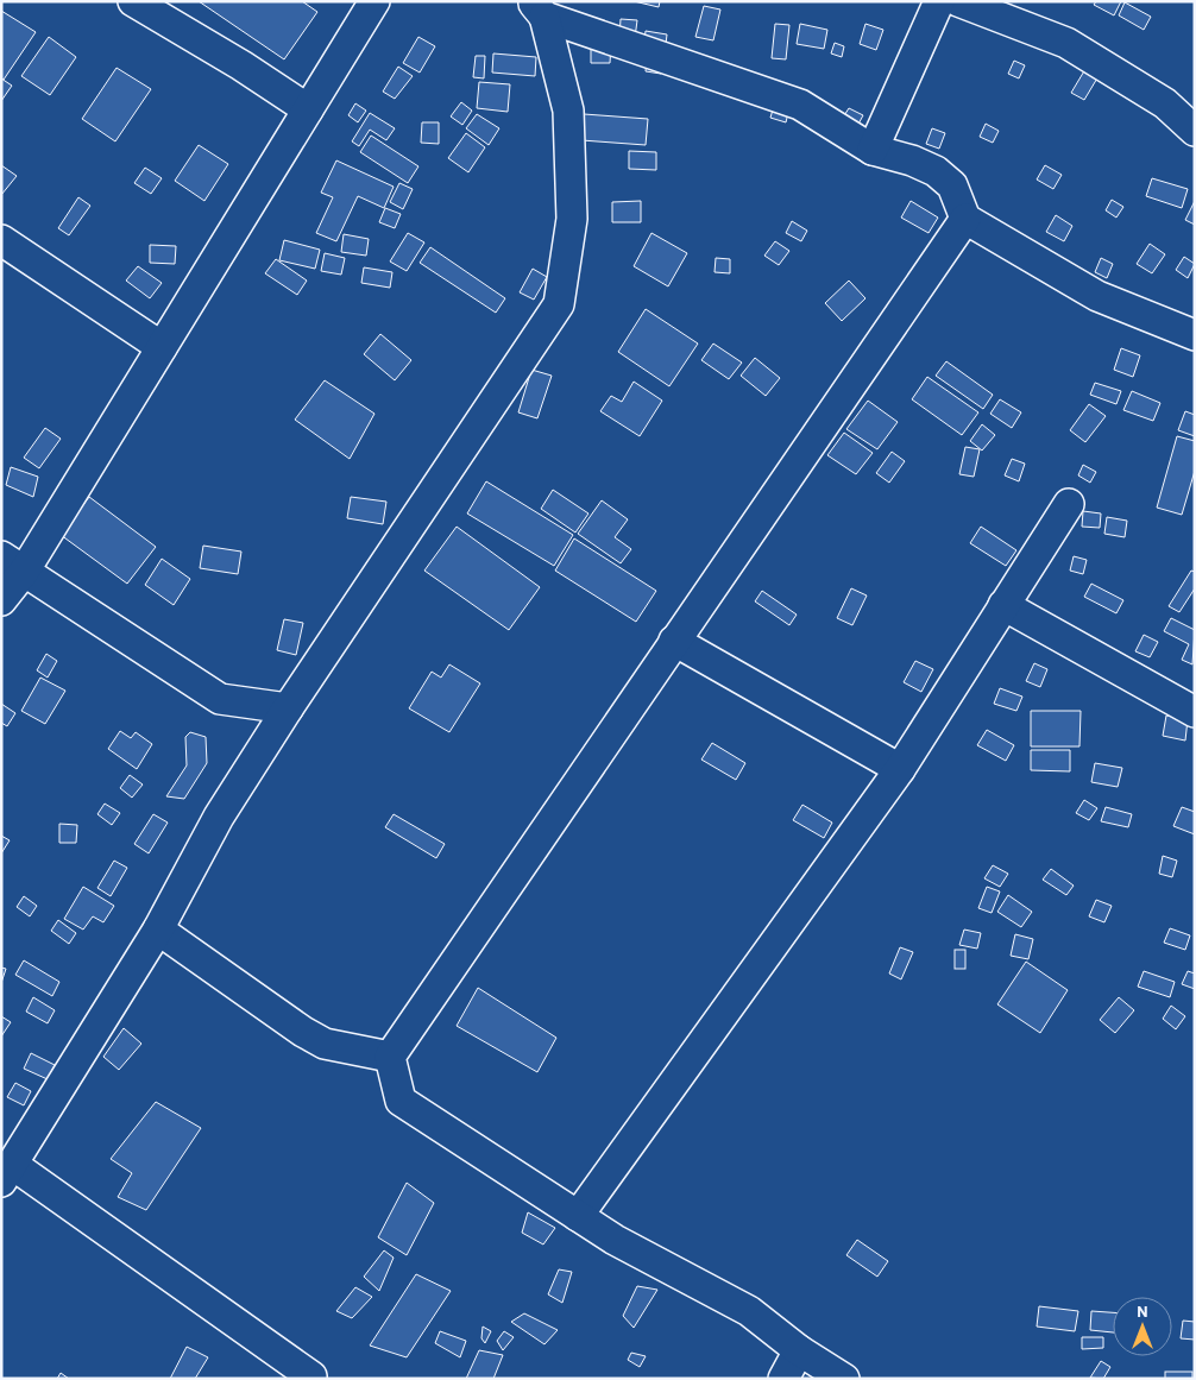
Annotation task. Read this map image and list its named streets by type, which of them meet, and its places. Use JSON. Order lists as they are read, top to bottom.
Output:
{
  "north": "top"
}
